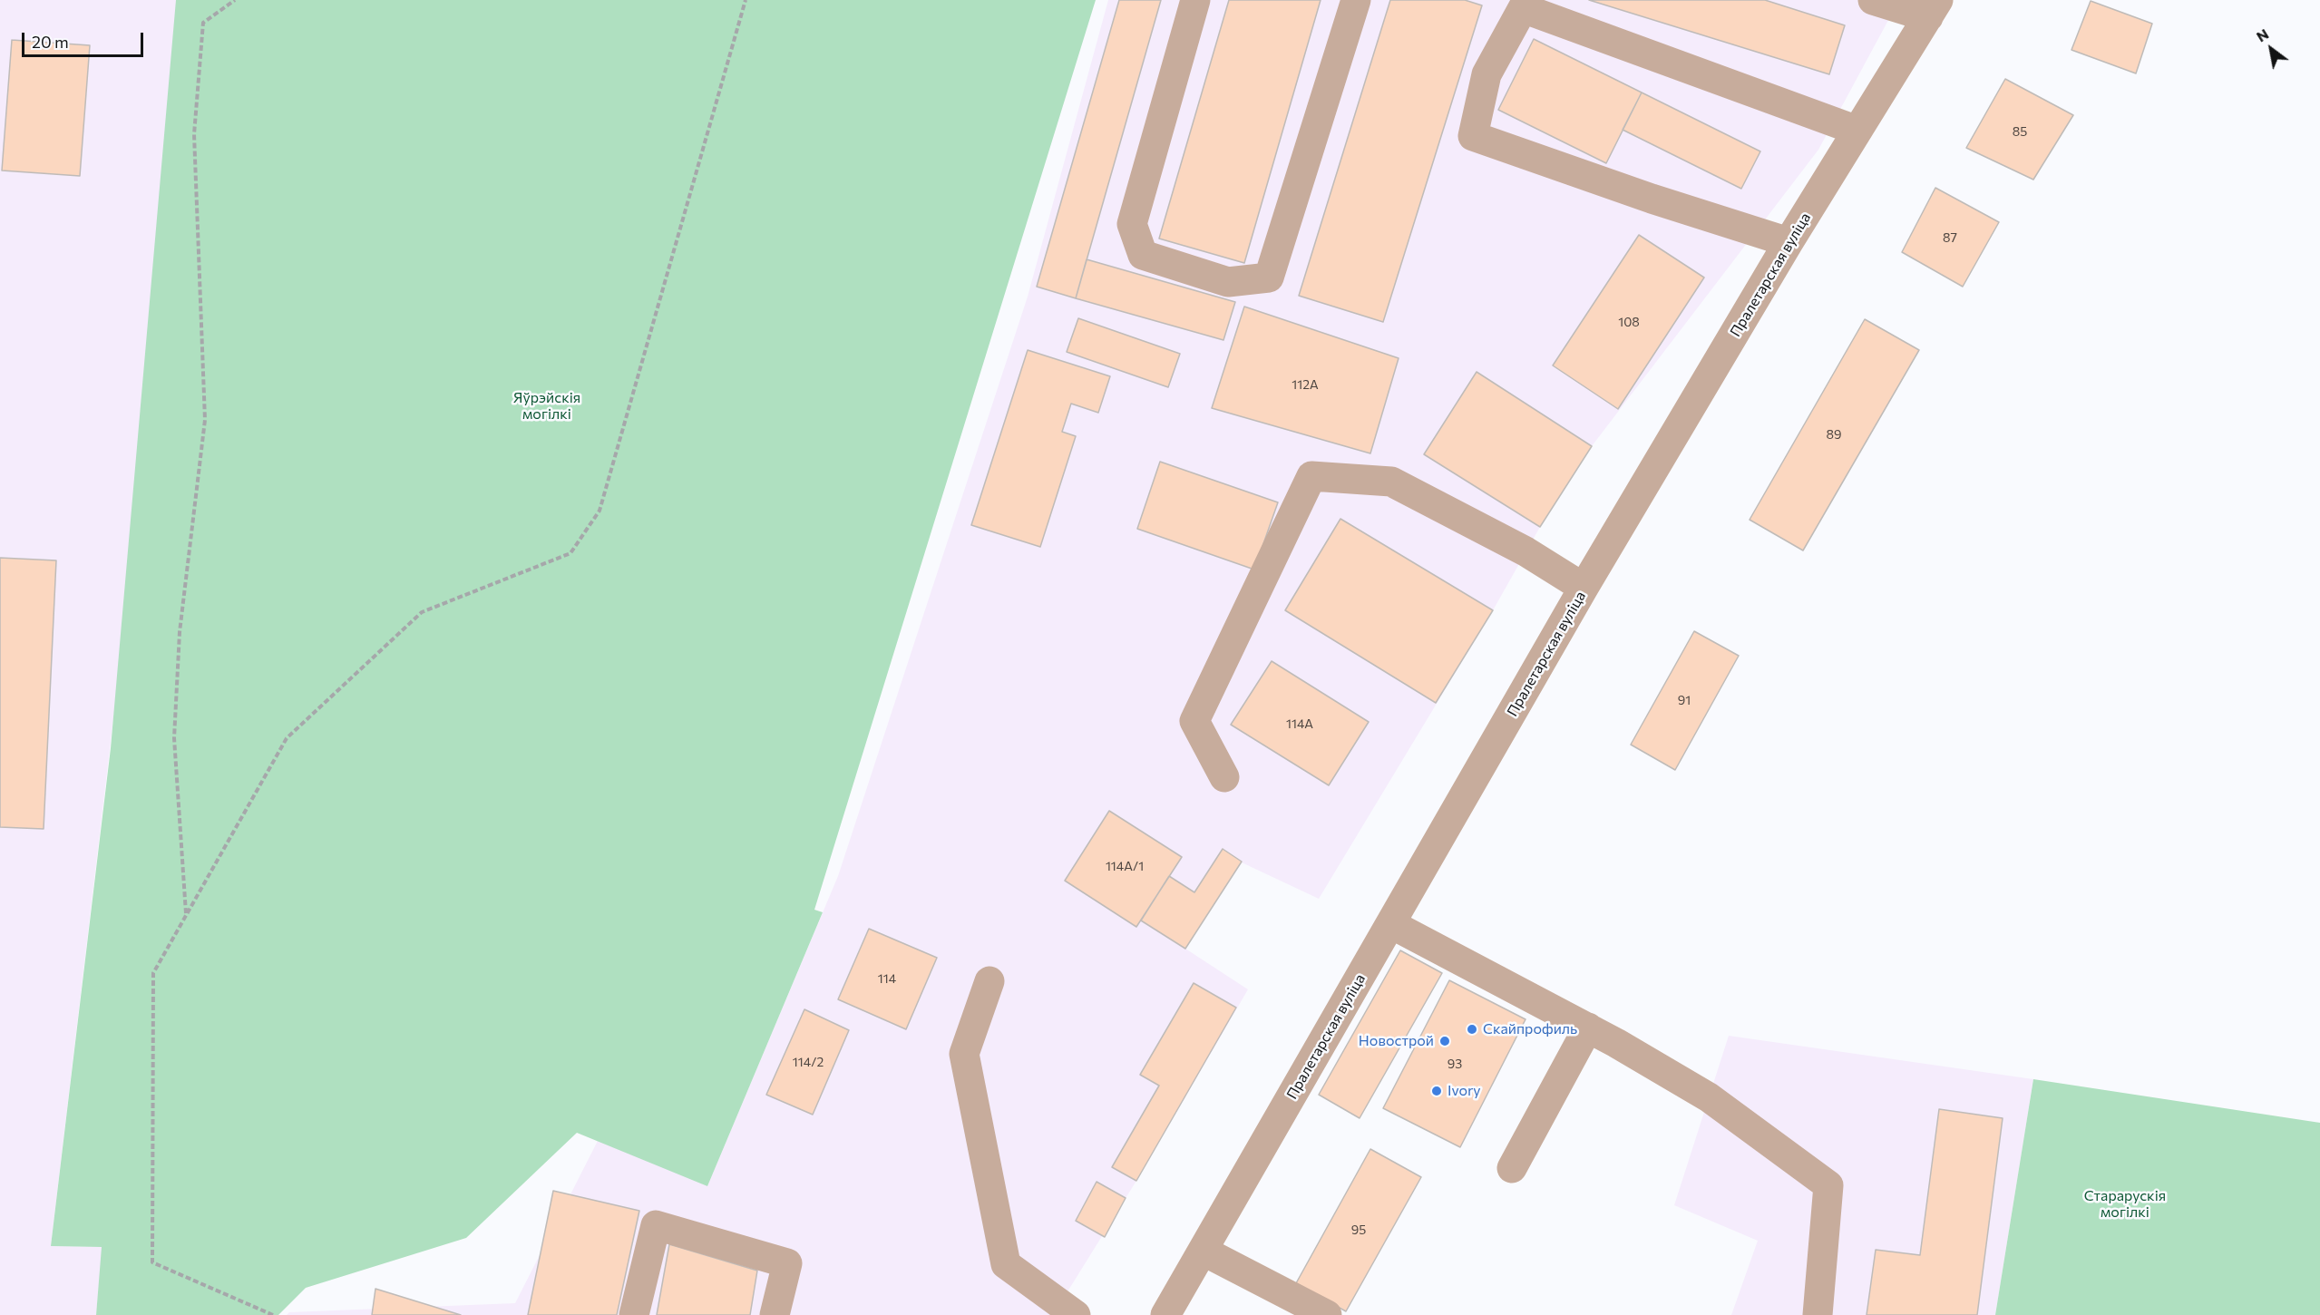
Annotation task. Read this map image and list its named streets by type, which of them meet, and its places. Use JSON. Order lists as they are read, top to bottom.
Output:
{
  "streets": {
    "street": ["Пралетарская вуліца"]
  },
  "parks": ["Яўрэйскія могілкі", "Старарускія могілкі"],
  "places": ["Скайпрофиль", "Новострой", "Ivory"],
  "house_numbers": [
    "85",
    "87",
    "108",
    "112А",
    "89",
    "91",
    "114А",
    "114А/1",
    "114",
    "114/2",
    "93",
    "95"
  ],
  "scale_bar": "20 m",
  "north": "top left"
}
